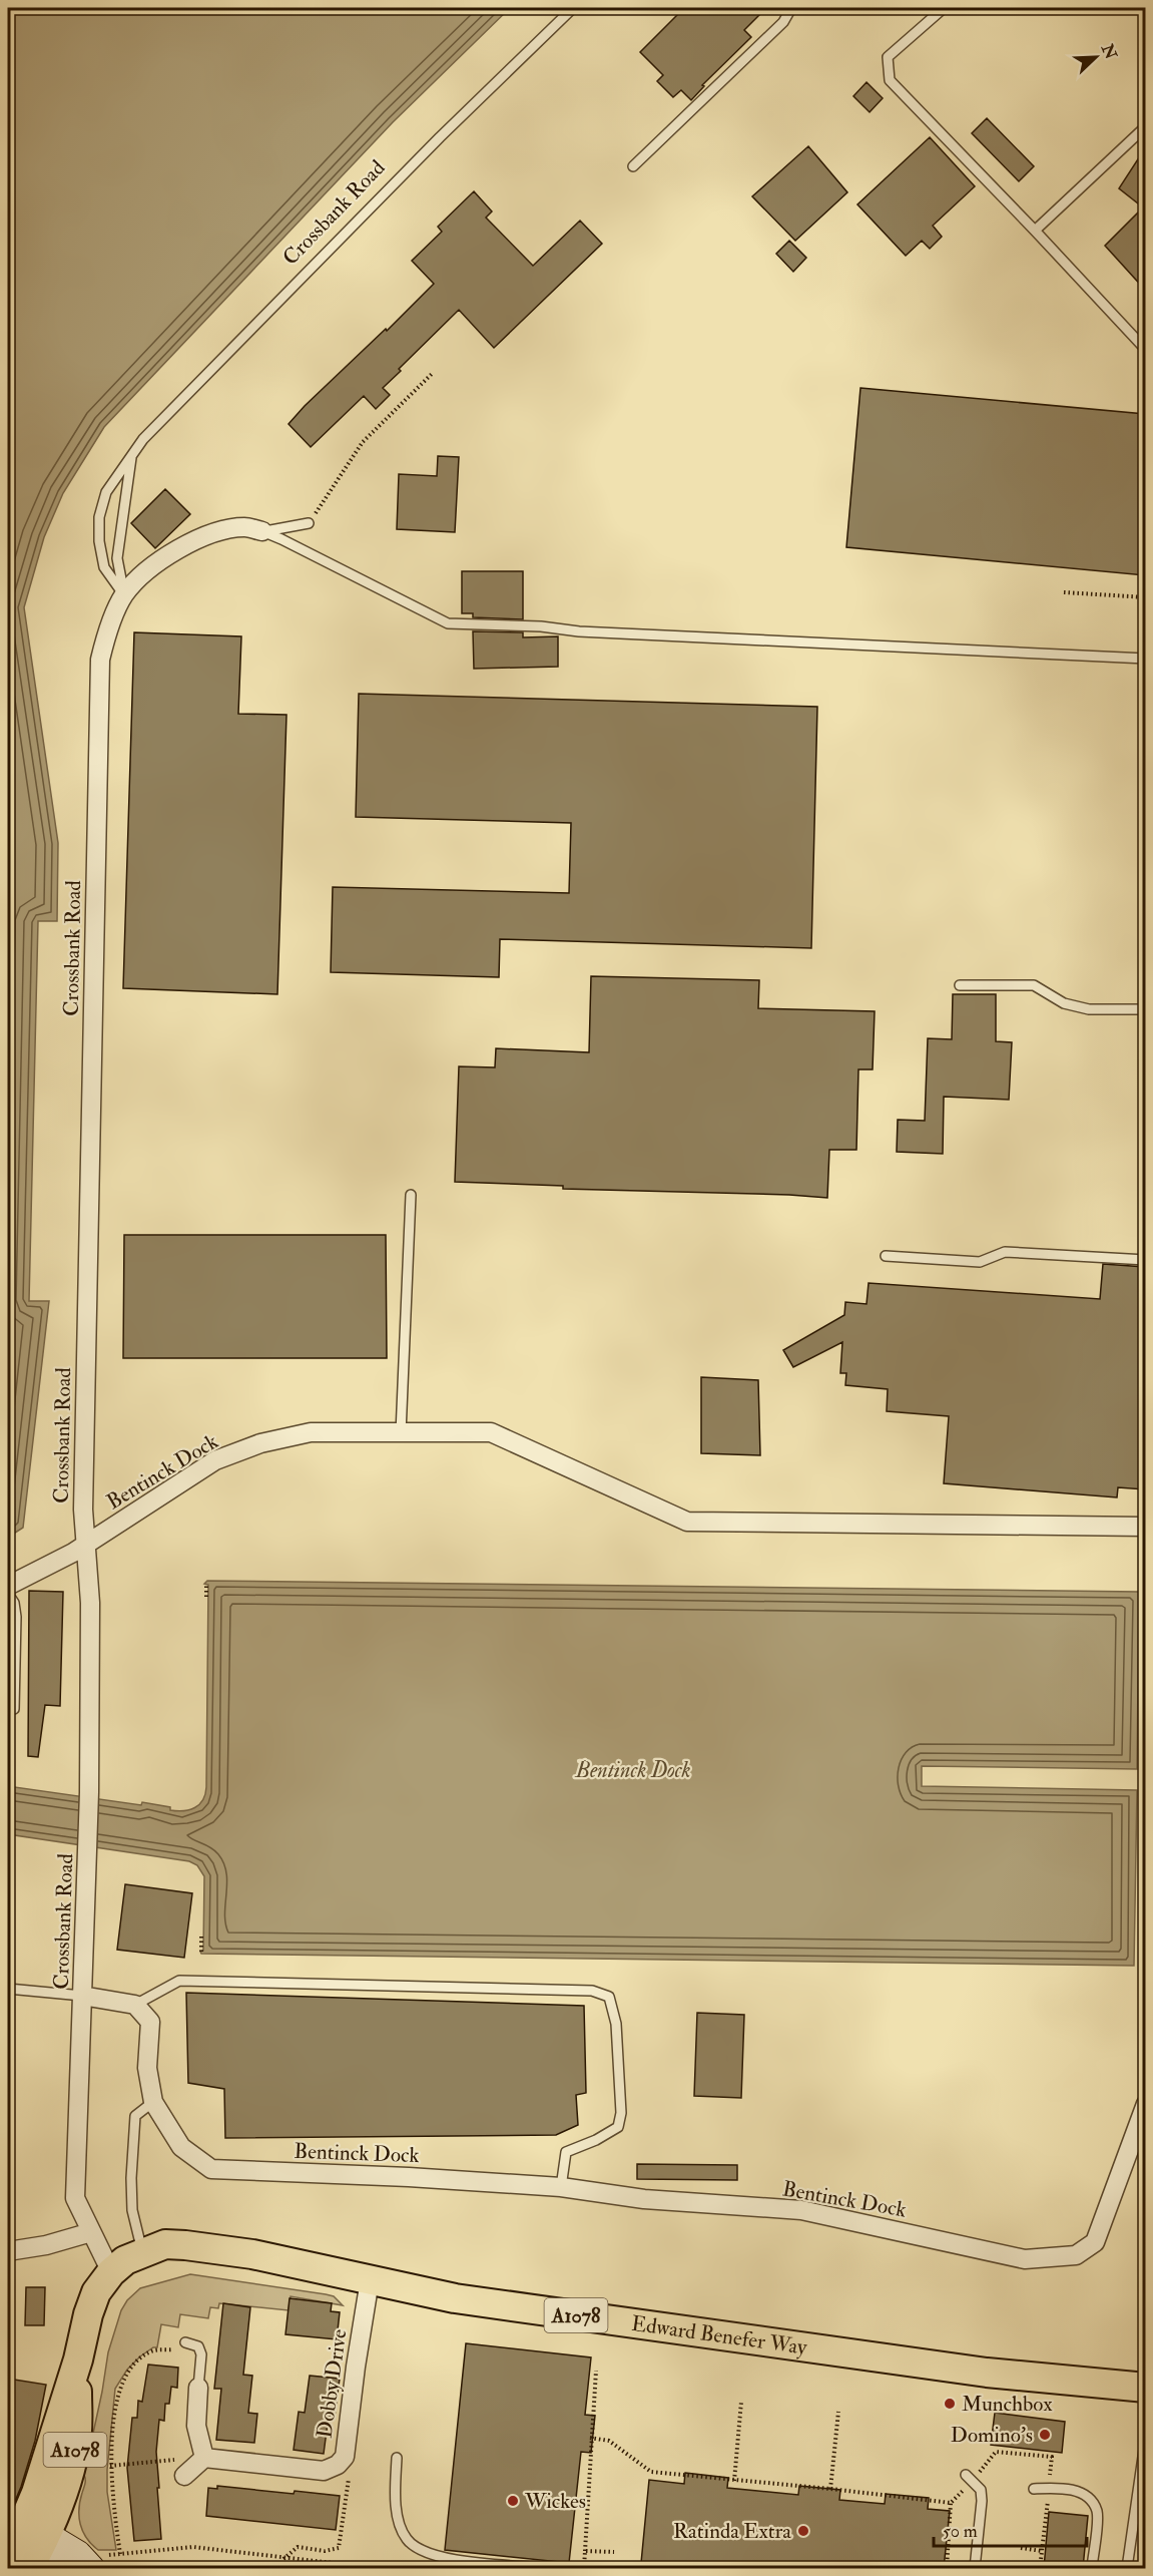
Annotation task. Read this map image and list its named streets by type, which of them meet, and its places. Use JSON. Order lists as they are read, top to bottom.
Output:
{
  "streets": {
    "main road": ["A1078", "Edward Benefer Way"],
    "street": ["Crossbank Road", "Bentinck Dock", "Dobby Drive"]
  },
  "crossings": [
    ["Crossbank Road", "Bentinck Dock"],
    ["Crossbank Road", "Edward Benefer Way"],
    ["Edward Benefer Way", "Dobby Drive"]
  ],
  "water": ["Bentinck Dock"],
  "places": [
    "Munchbox",
    "Domino's",
    "Wickes",
    "Ratinda Extra"
  ],
  "scale_bar": "50 m",
  "north": "top right"
}
